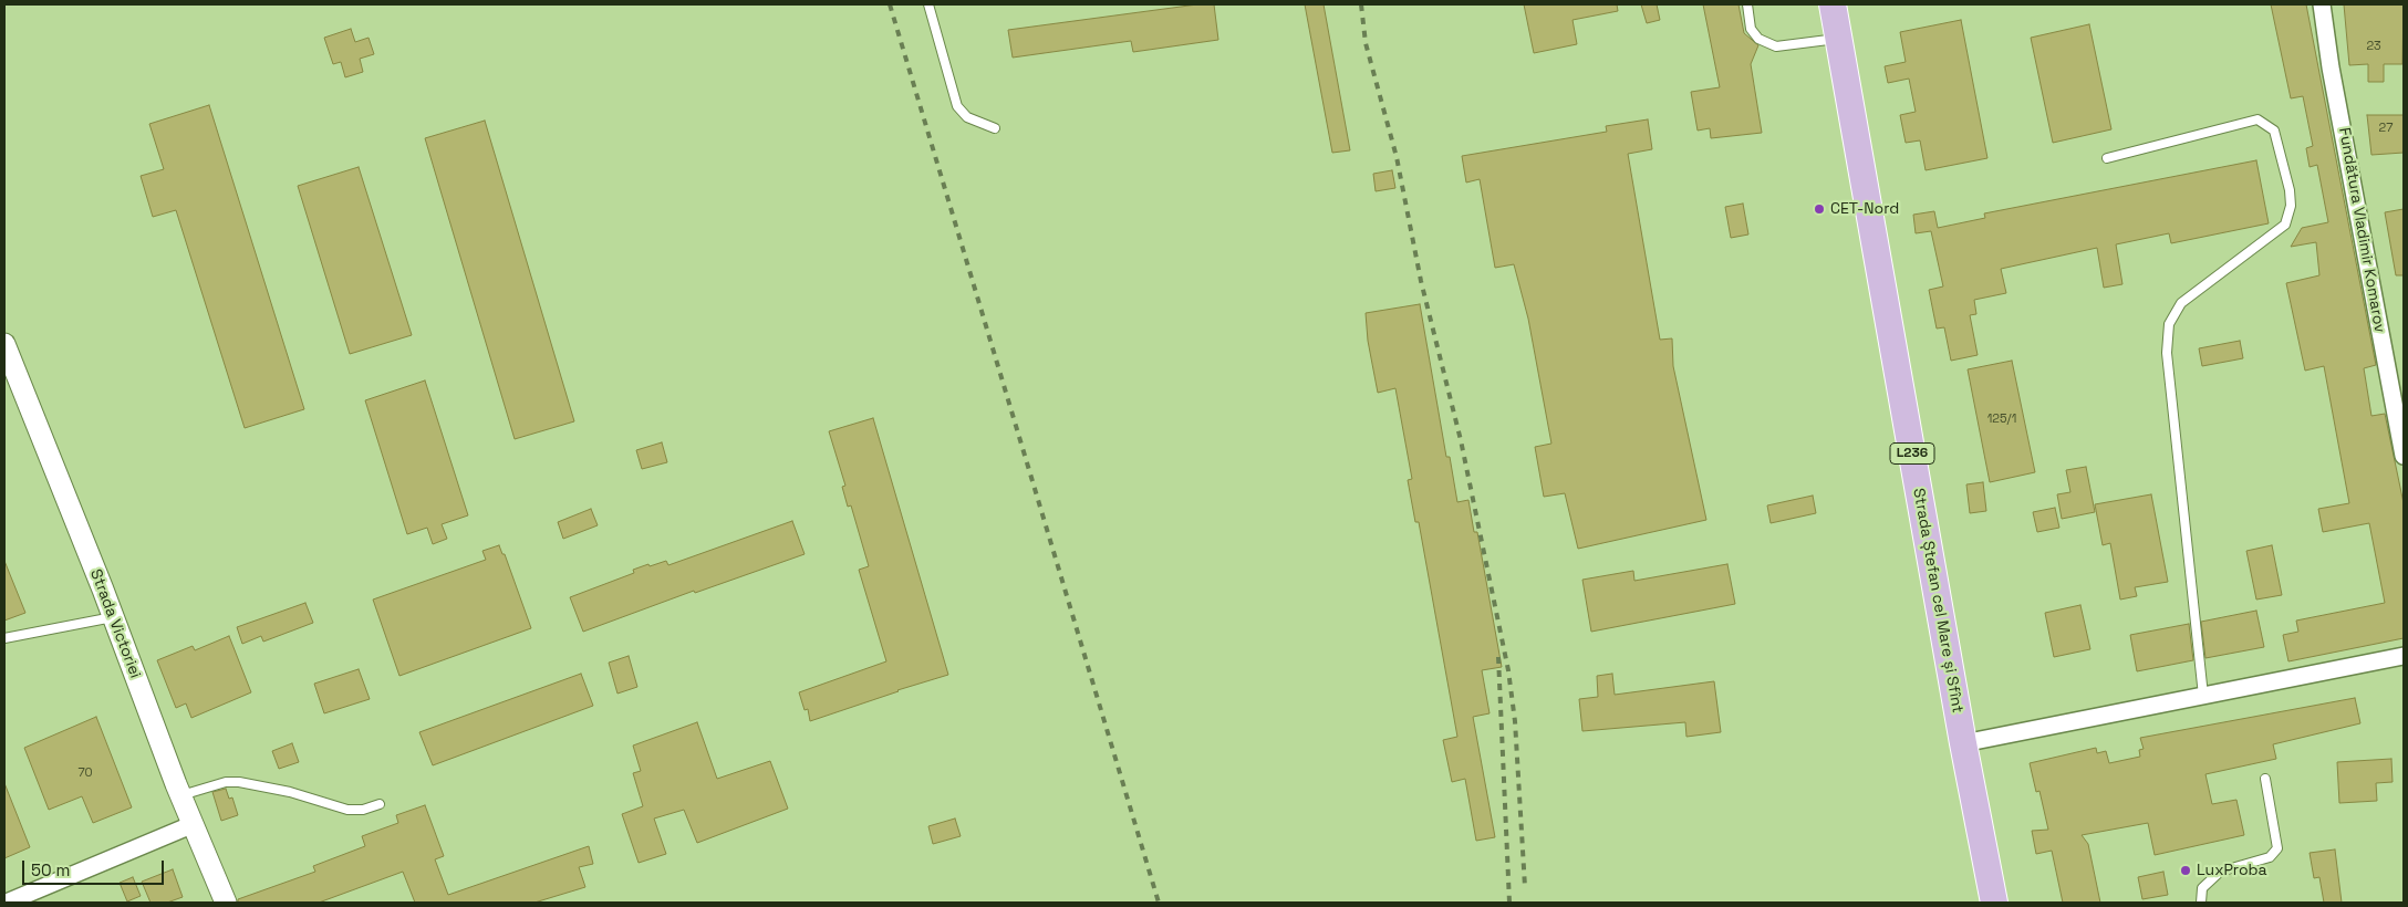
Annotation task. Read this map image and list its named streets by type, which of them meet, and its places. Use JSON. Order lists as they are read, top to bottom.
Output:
{
  "streets": {
    "main road": ["L236", "Strada Ștefan cel Mare și Sfînt"],
    "street": ["Fundătura Vladimir Komarov", "Strada Victoriei"]
  },
  "places": ["CET-Nord", "LuxProba"],
  "house_numbers": [
    "23",
    "27",
    "125/1",
    "70"
  ],
  "scale_bar": "50 m"
}
